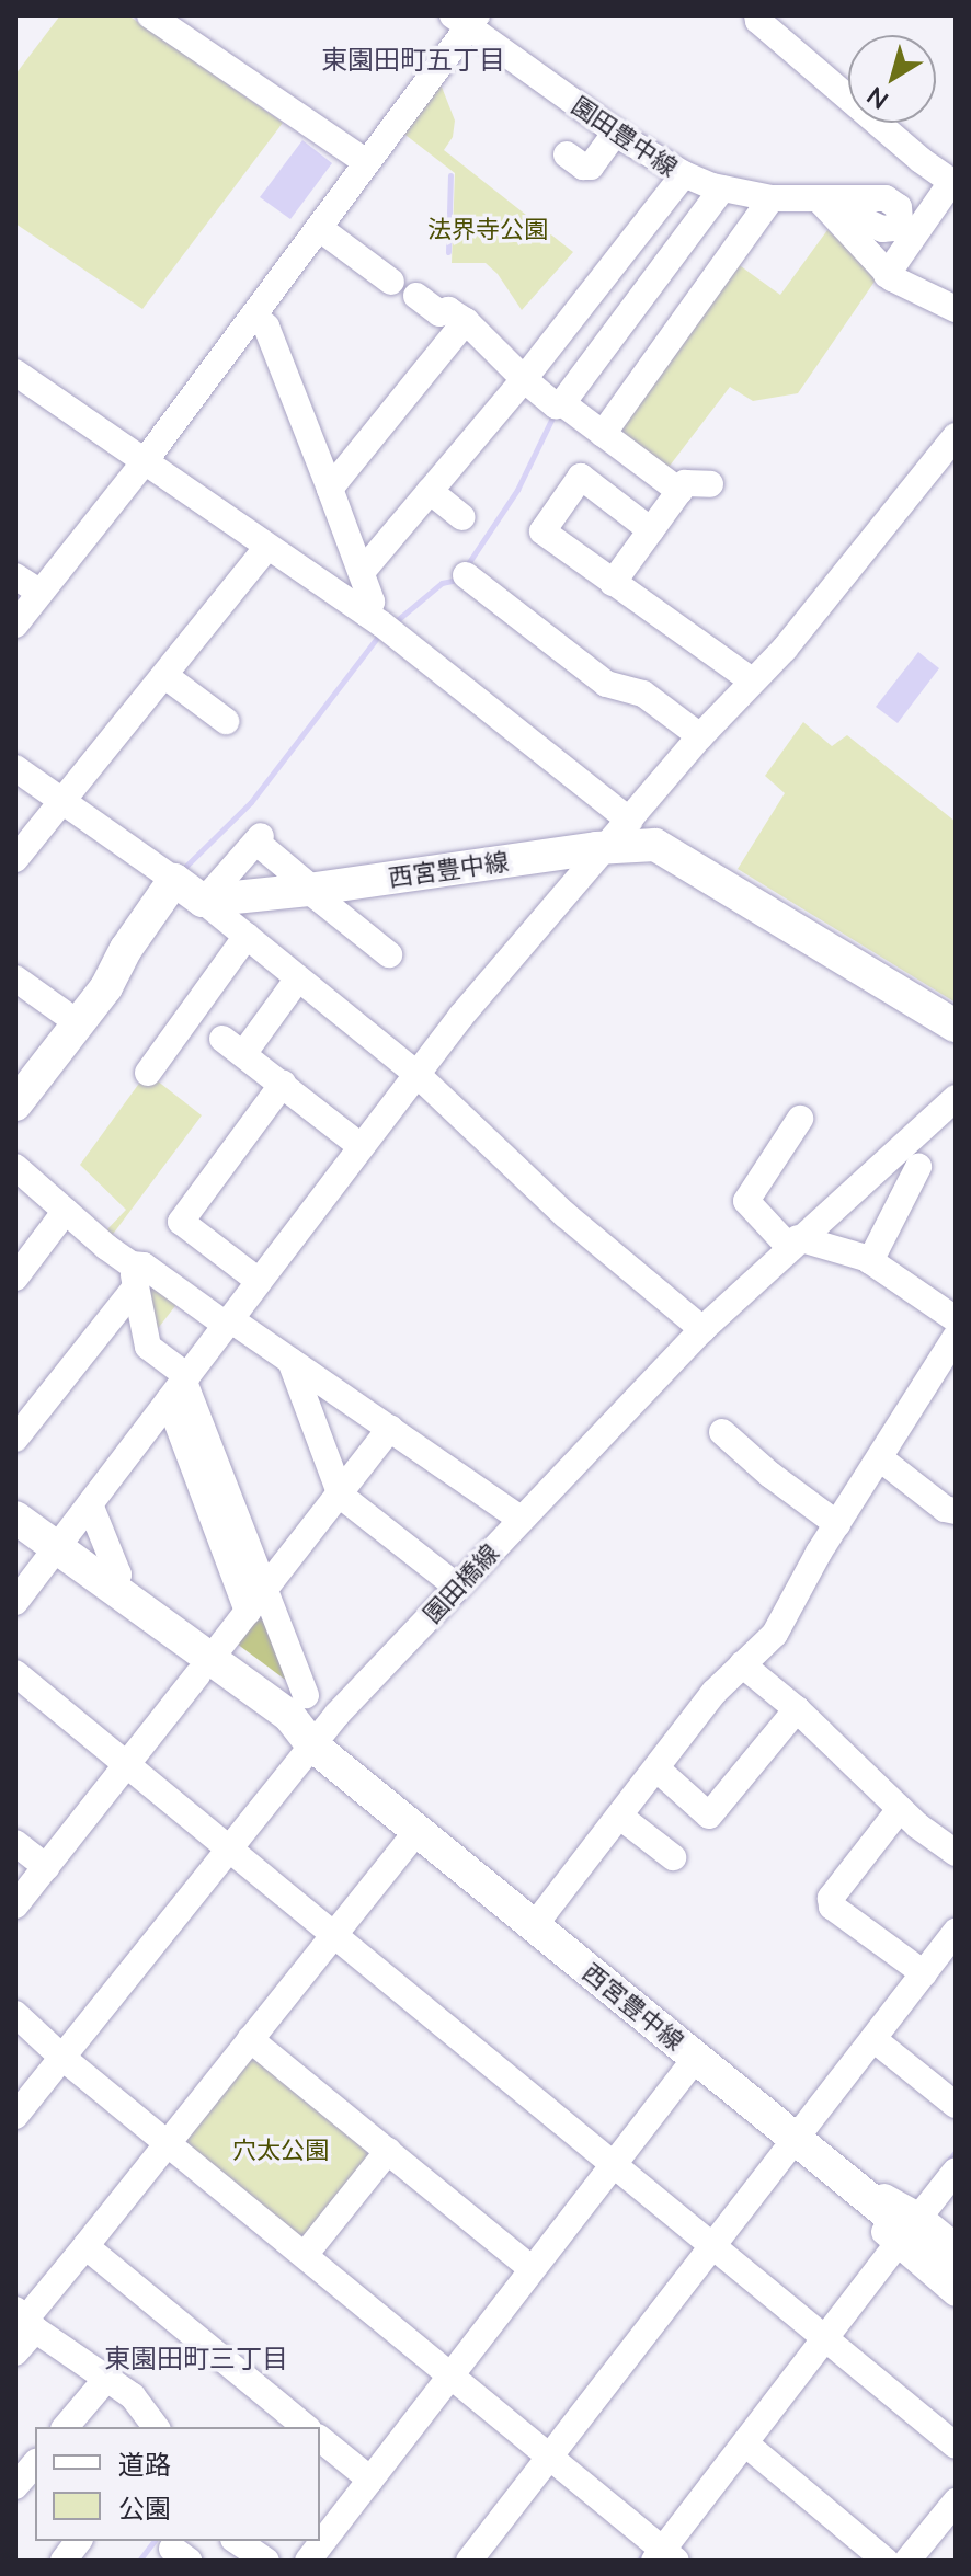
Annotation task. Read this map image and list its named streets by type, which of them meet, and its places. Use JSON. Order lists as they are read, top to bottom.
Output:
{
  "streets": {
    "main road": ["西宮豊中線"],
    "street": ["園田豊中線", "園田橋線"]
  },
  "crossings": [
    ["西宮豊中線", "園田橋線"]
  ],
  "districts": ["東園田町五丁目", "東園田町三丁目"],
  "parks": ["法界寺公園", "穴太公園"],
  "legend": ["道路", "公園"],
  "north": "bottom left"
}
